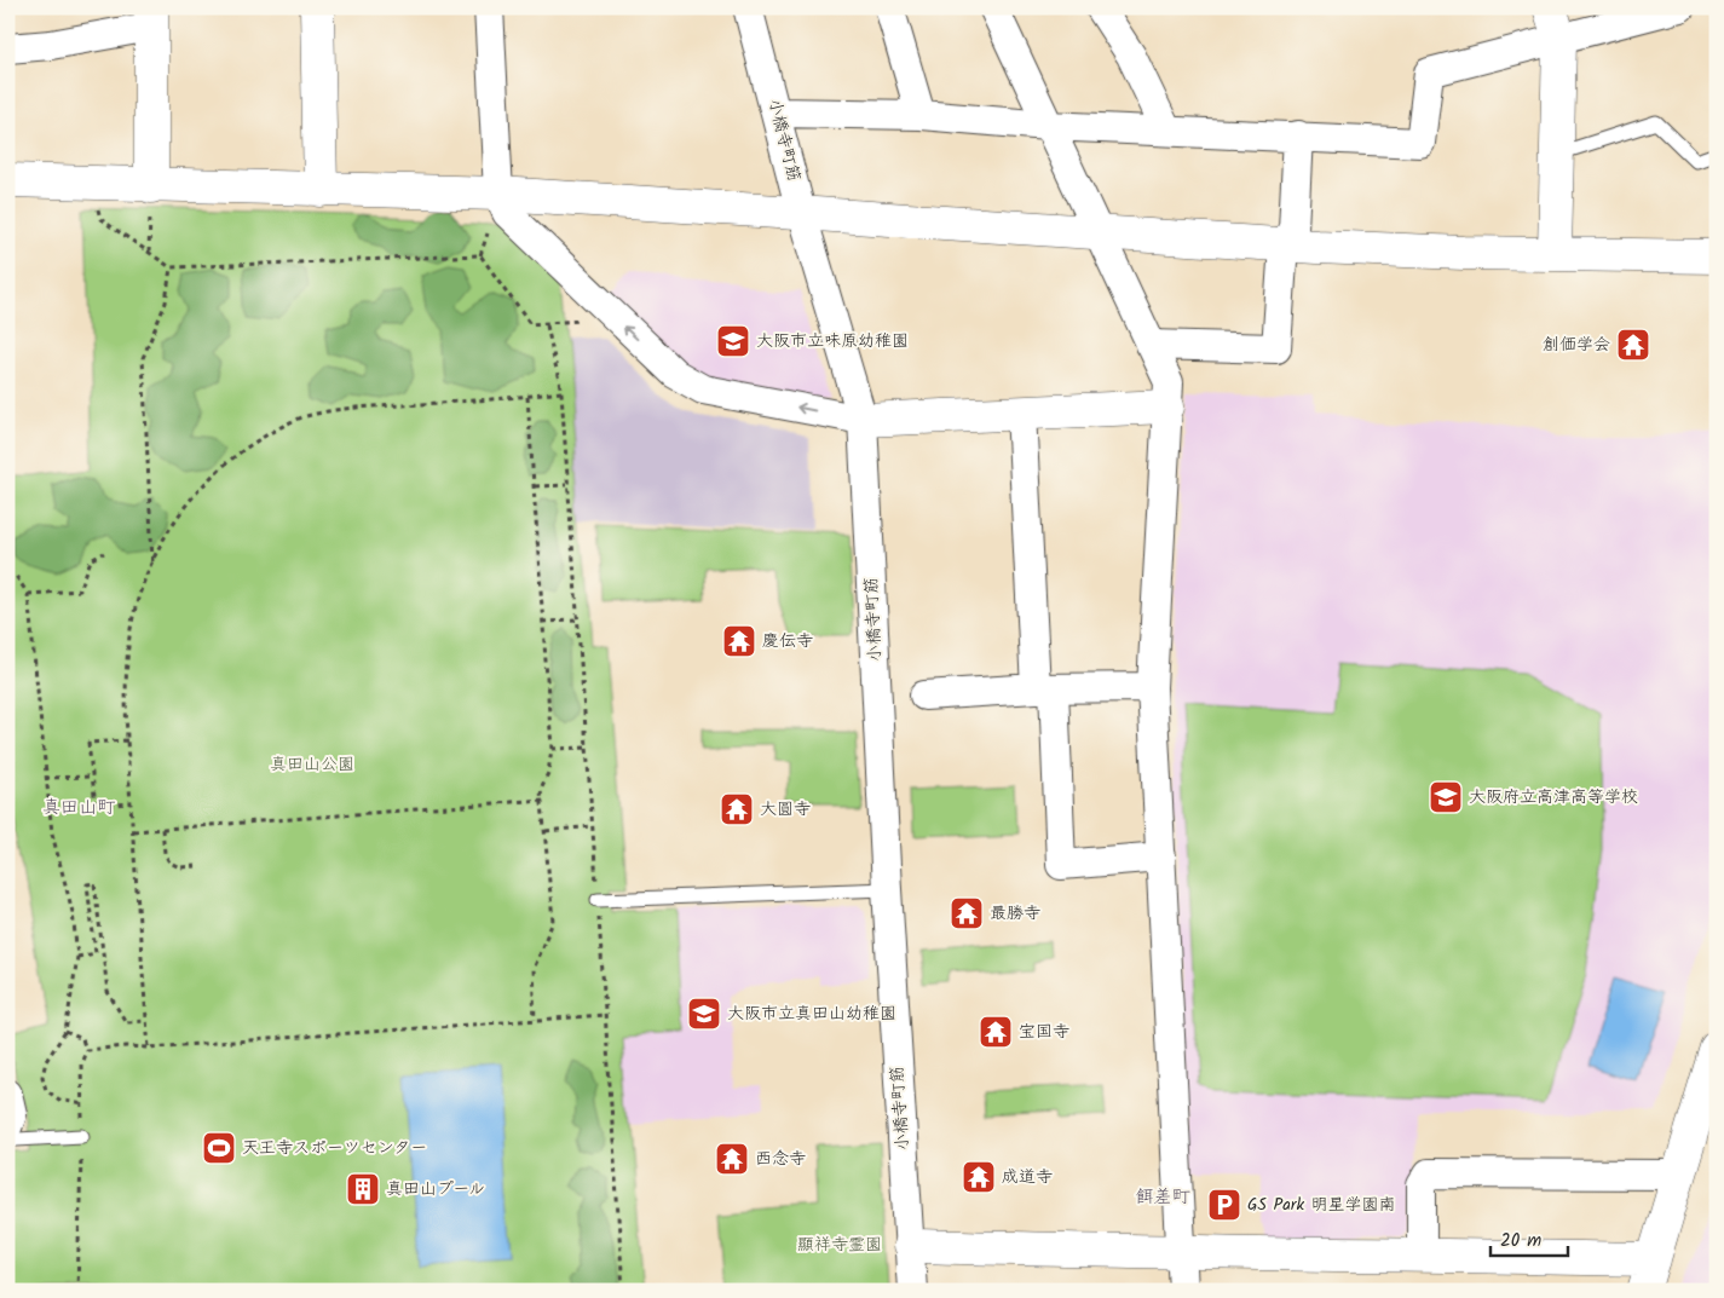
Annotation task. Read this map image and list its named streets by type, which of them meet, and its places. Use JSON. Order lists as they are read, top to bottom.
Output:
{
  "streets": {
    "street": ["小橋寺町筋"]
  },
  "districts": ["真田山町", "餌差町"],
  "parks": ["真田山公園", "顯祥寺霊園"],
  "places": {
    "school or university": ["大阪市立味原幼稚園", "大阪府立高津高等学校", "大阪市立真田山幼稚園"],
    "temple": [
      "創価学会",
      "慶伝寺",
      "大圓寺",
      "最勝寺",
      "宝国寺",
      "西念寺",
      "成道寺"
    ],
    "sports": ["天王寺スポーツセンター"],
    "building": ["真田山プール"],
    "parking": ["GS Park 明星学園南"]
  },
  "scale_bar": "20 m"
}
